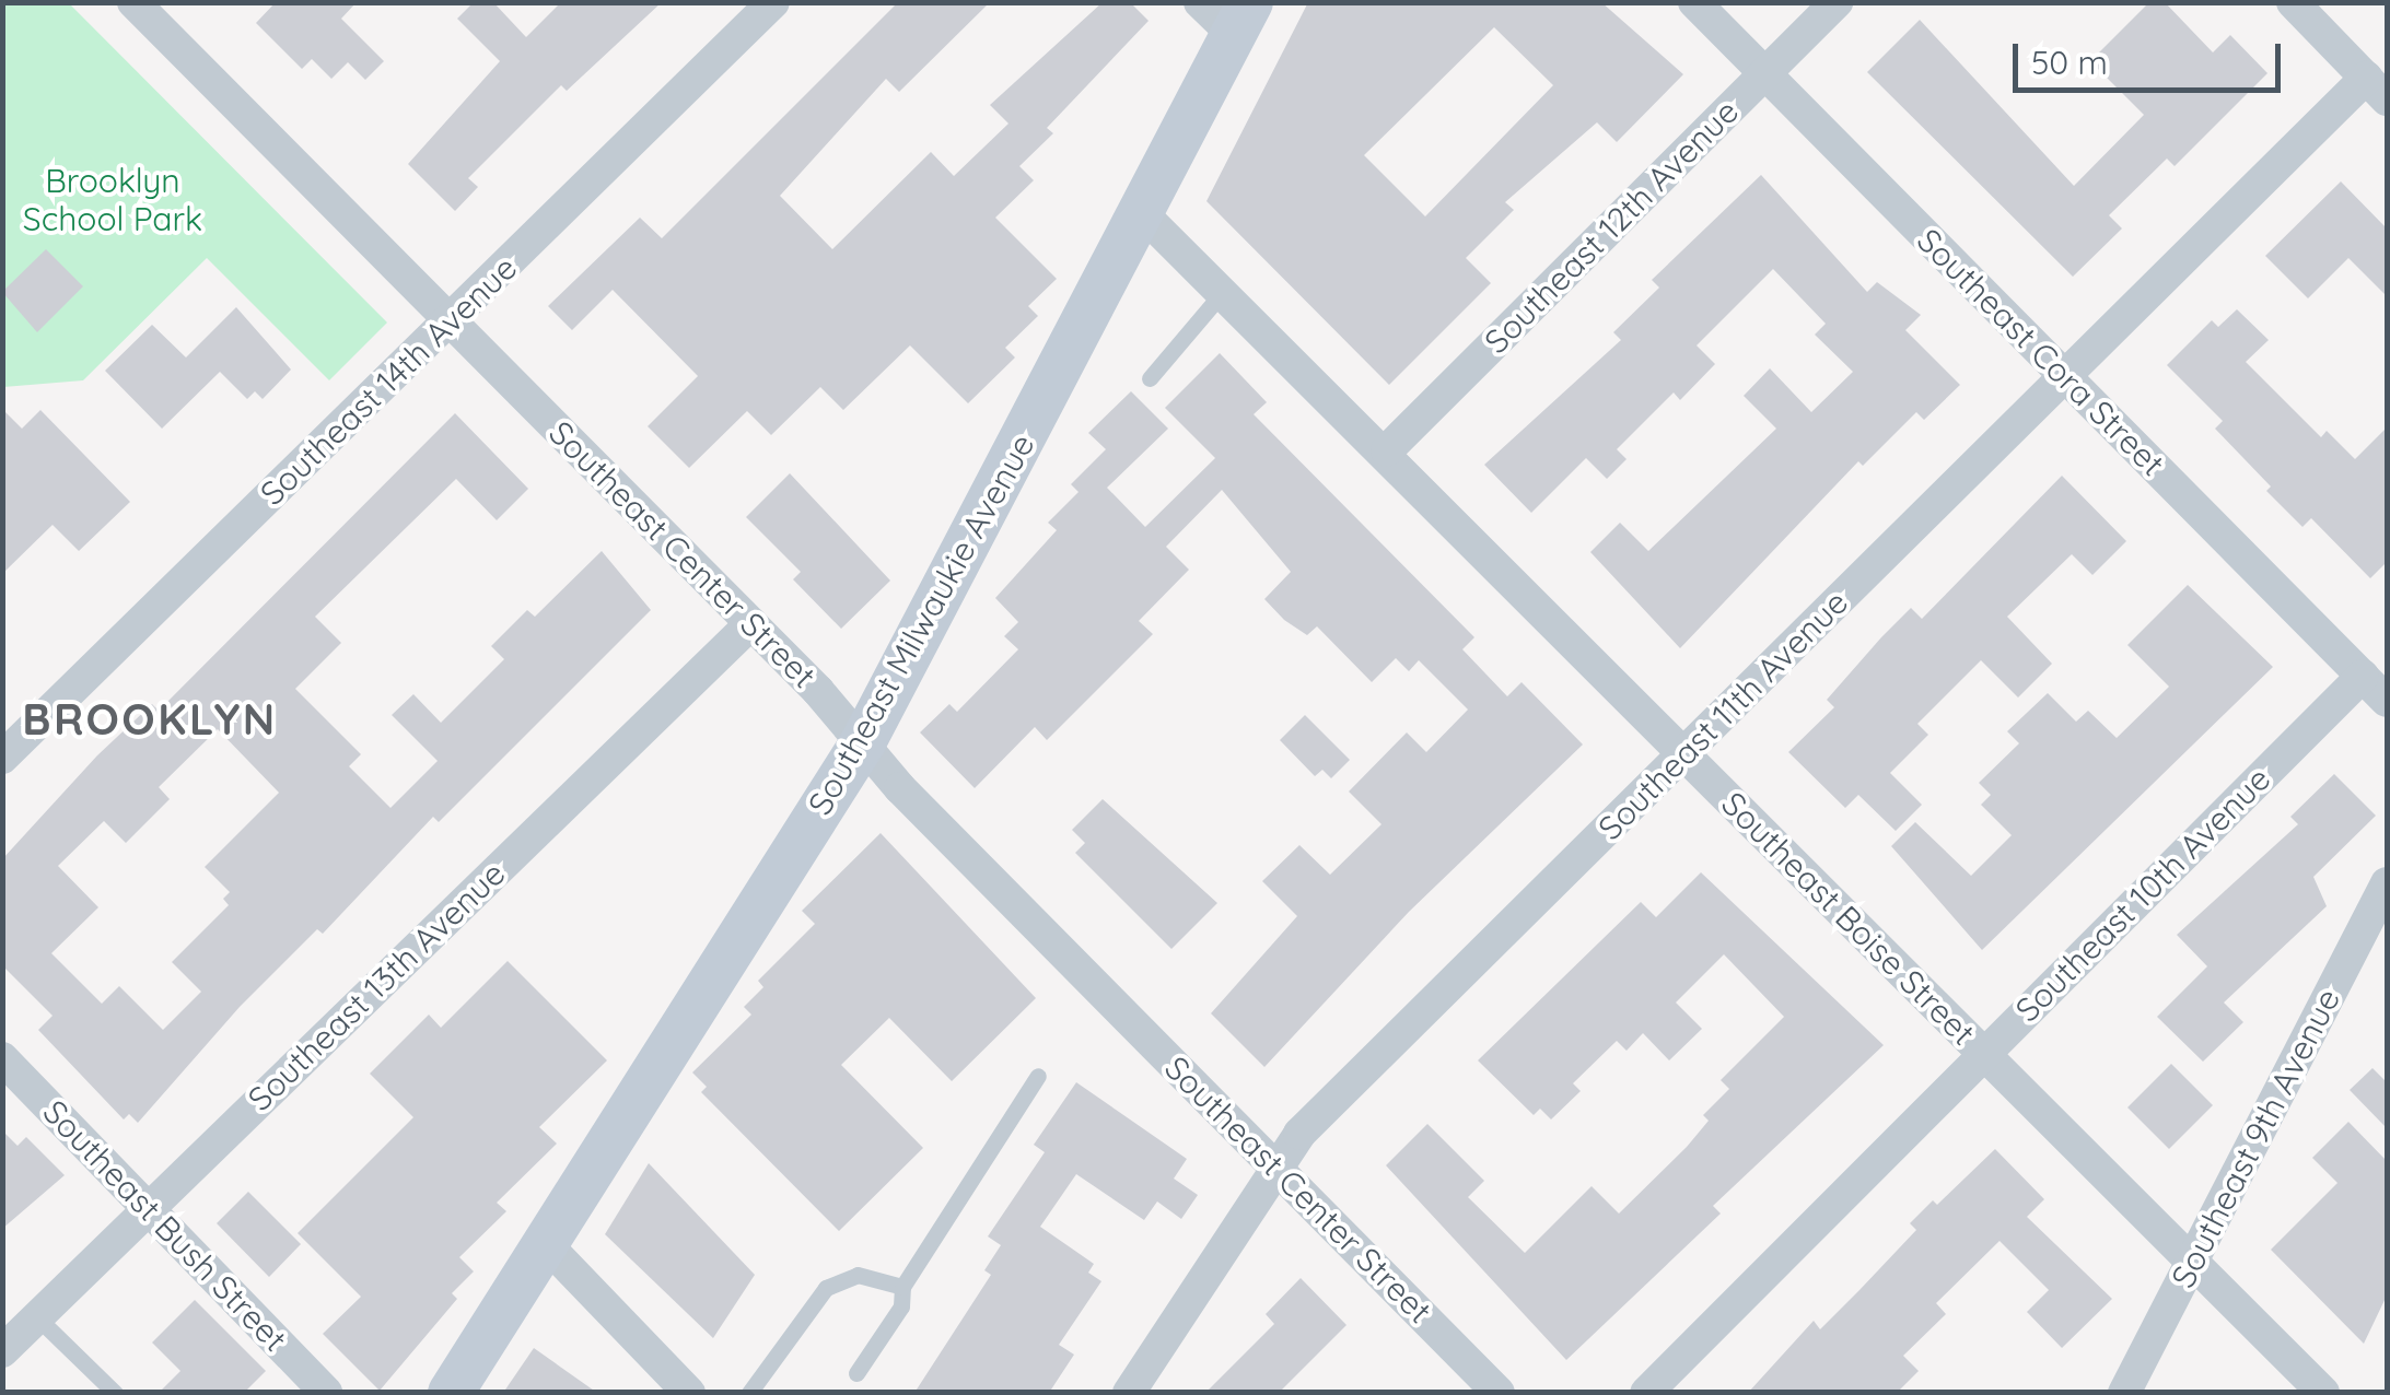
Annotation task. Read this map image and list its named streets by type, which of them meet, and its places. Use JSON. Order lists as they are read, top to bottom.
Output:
{
  "streets": {
    "main road": ["Southeast Milwaukie Avenue"],
    "street": [
      "Southeast 12th Avenue",
      "Southeast Cora Street",
      "Southeast 14th Avenue",
      "Southeast Center Street",
      "Southeast 11th Avenue",
      "Southeast 10th Avenue",
      "Southeast Boise Street",
      "Southeast 13th Avenue",
      "Southeast 9th Avenue",
      "Southeast Bush Street"
    ]
  },
  "crossings": [
    ["Southeast 12th Avenue", "Southeast Cora Street"],
    ["Southeast 12th Avenue", "Southeast Boise Street"],
    ["Southeast Cora Street", "Southeast 11th Avenue"],
    ["Southeast Cora Street", "Southeast 10th Avenue"],
    ["Southeast 14th Avenue", "Southeast Center Street"],
    ["Southeast Center Street", "Southeast Milwaukie Avenue"],
    ["Southeast Center Street", "Southeast 11th Avenue"],
    ["Southeast Center Street", "Southeast 13th Avenue"],
    ["Southeast Milwaukie Avenue", "Southeast Boise Street"],
    ["Southeast 11th Avenue", "Southeast Boise Street"],
    ["Southeast 10th Avenue", "Southeast Boise Street"],
    ["Southeast Boise Street", "Southeast 9th Avenue"],
    ["Southeast 13th Avenue", "Southeast Bush Street"]
  ],
  "districts": ["BROOKLYN"],
  "parks": ["Brooklyn School Park"],
  "scale_bar": "50 m"
}
